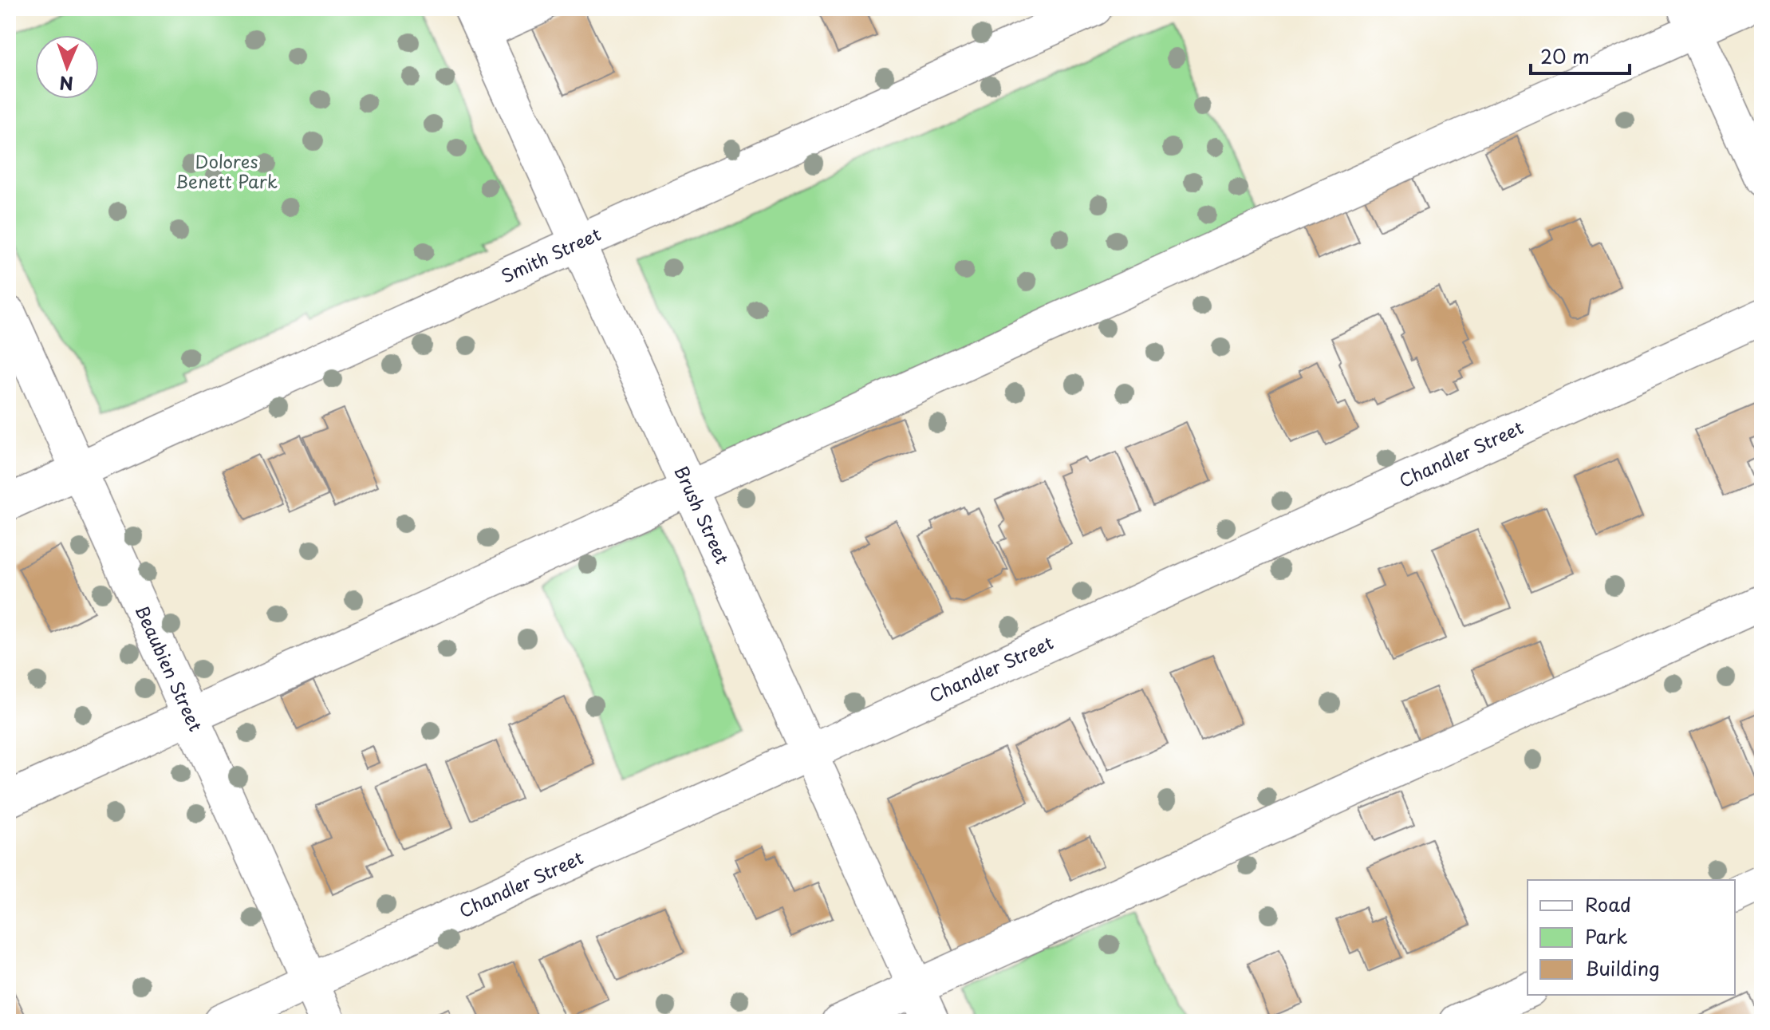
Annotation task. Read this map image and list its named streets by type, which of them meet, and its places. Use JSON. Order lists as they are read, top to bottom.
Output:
{
  "streets": {
    "street": [
      "Smith Street",
      "Chandler Street",
      "Brush Street",
      "Beaubien Street"
    ]
  },
  "crossings": [
    ["Smith Street", "Brush Street"],
    ["Smith Street", "Beaubien Street"],
    ["Chandler Street", "Brush Street"],
    ["Chandler Street", "Beaubien Street"]
  ],
  "parks": ["Dolores Benett Park"],
  "legend": ["Road", "Park", "Building"],
  "scale_bar": "20 m",
  "north": "bottom"
}
